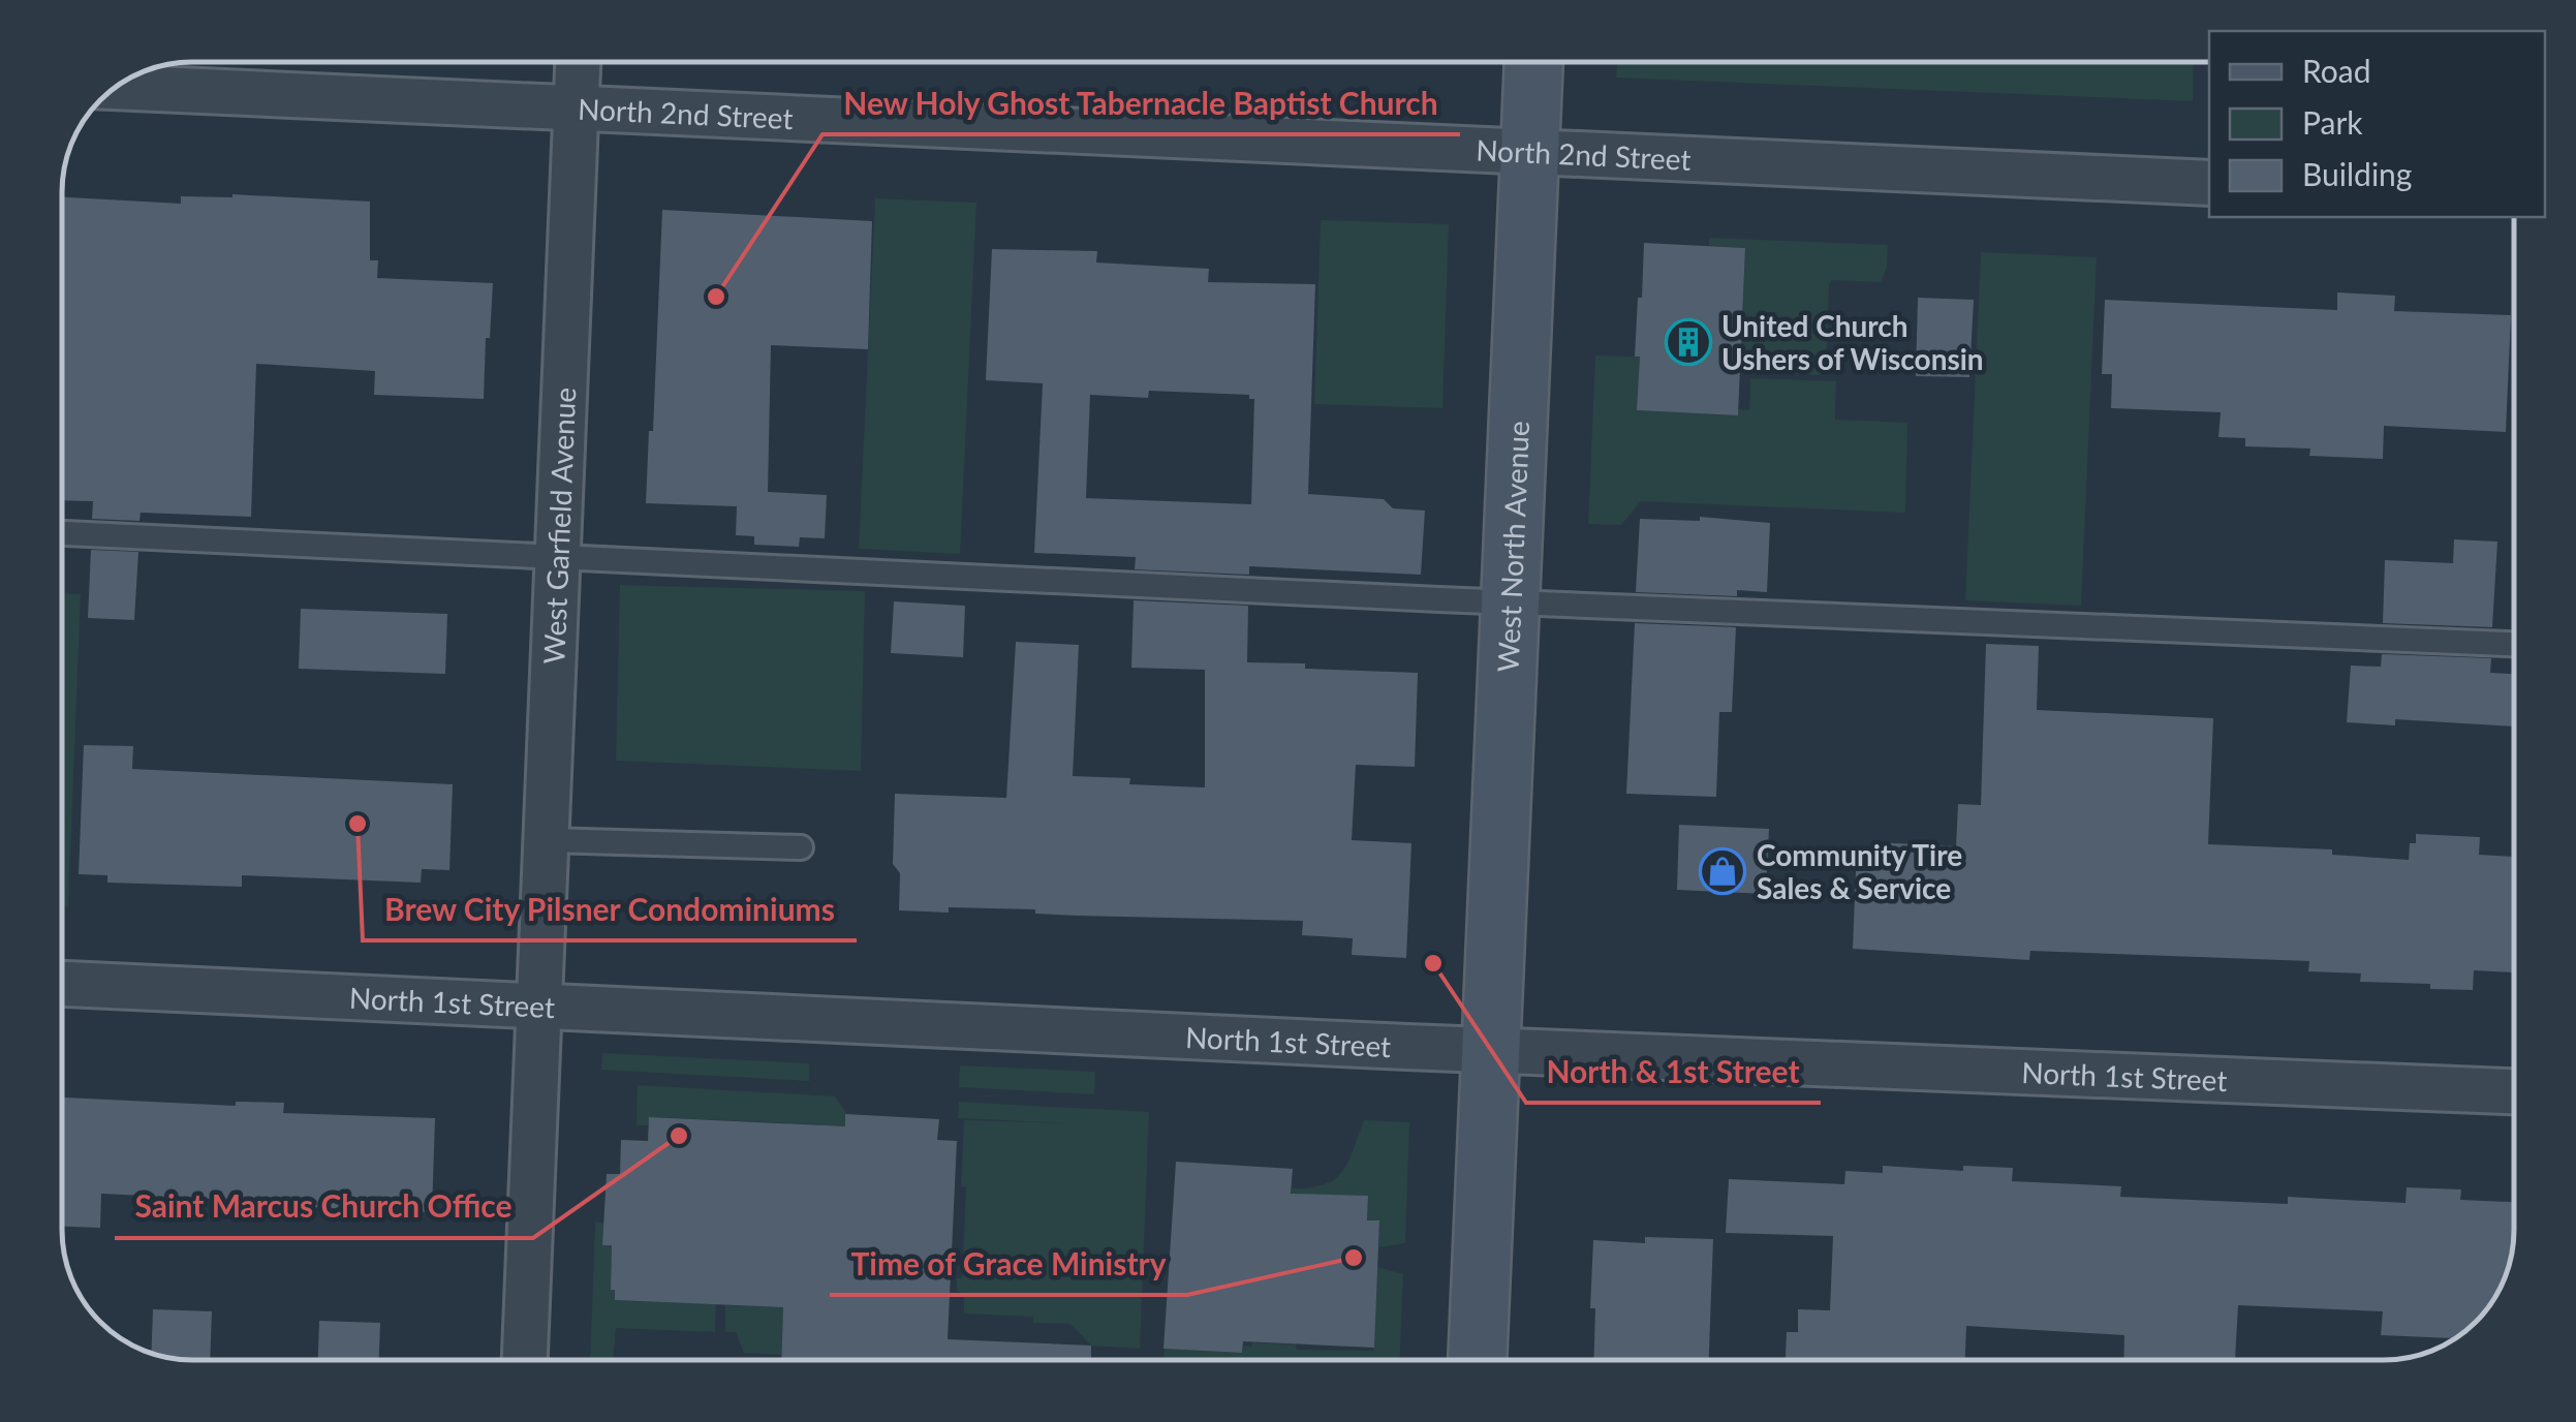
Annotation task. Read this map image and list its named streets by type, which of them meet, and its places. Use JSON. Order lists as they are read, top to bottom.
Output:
{
  "streets": {
    "main road": ["West North Avenue"],
    "street": ["North 2nd Street", "West Garfield Avenue", "North 1st Street"]
  },
  "crossings": [
    ["North 2nd Street", "West Garfield Avenue"],
    ["North 2nd Street", "West North Avenue"],
    ["West Garfield Avenue", "North 1st Street"],
    ["West North Avenue", "North 1st Street"]
  ],
  "places": {
    "other": [
      "New Holy Ghost Tabernacle Baptist Church",
      "Brew City Pilsner Condominiums",
      "North & 1st Street",
      "Saint Marcus Church Office",
      "Time of Grace Ministry"
    ],
    "building": ["United Church Ushers of Wisconsin"],
    "shop": ["Community Tire Sales & Service"]
  },
  "legend": ["Road", "Park", "Building"]
}
